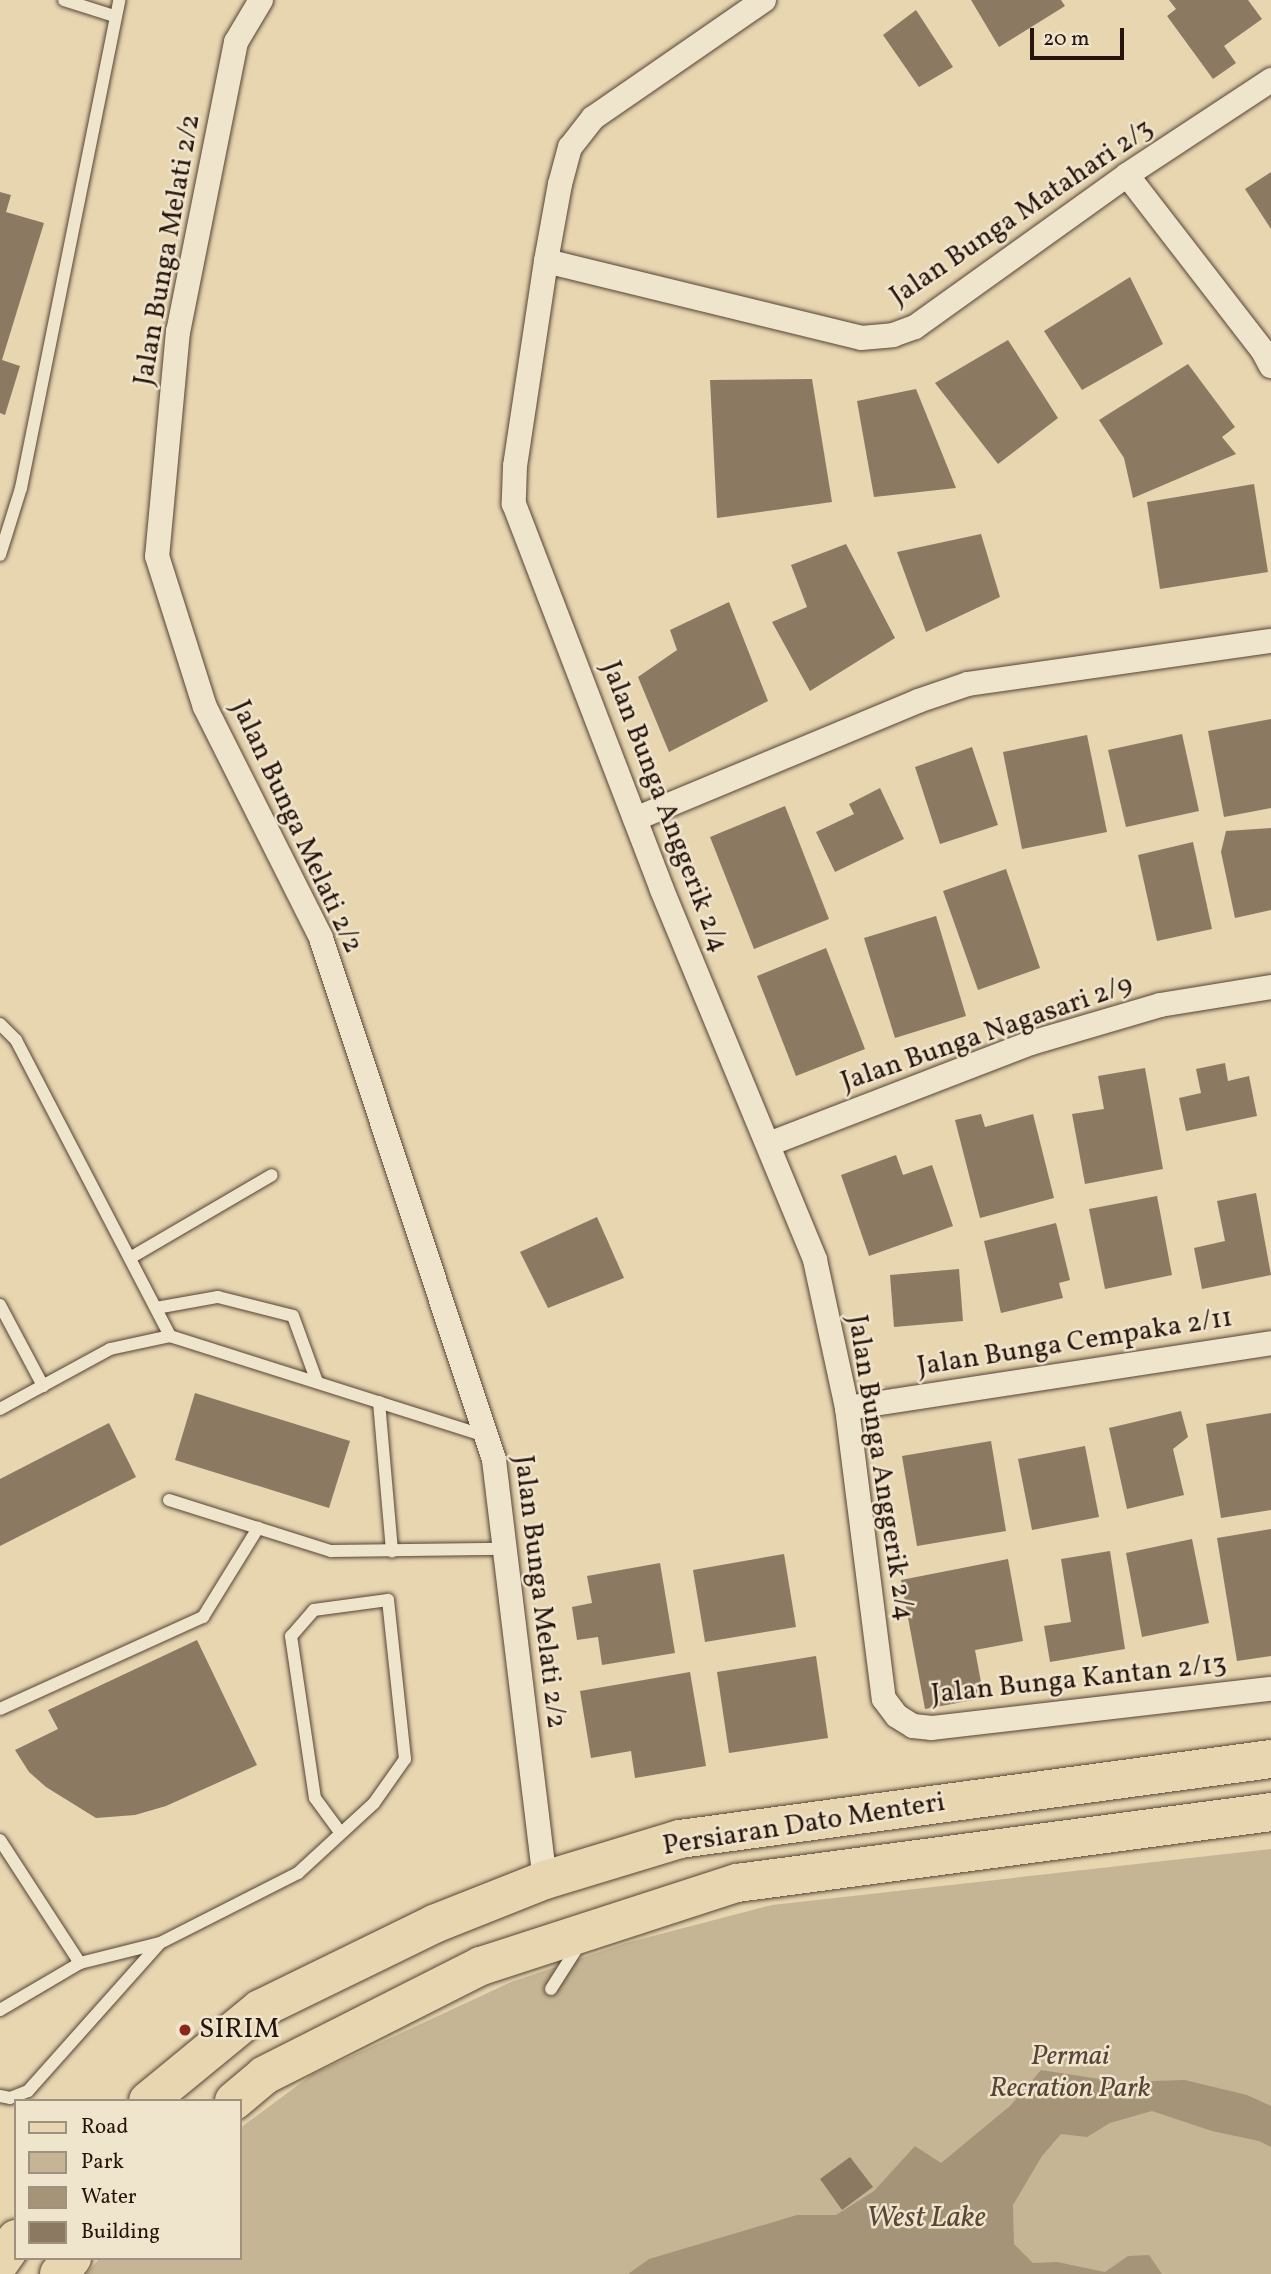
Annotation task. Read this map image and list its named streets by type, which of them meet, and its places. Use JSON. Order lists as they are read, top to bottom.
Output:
{
  "streets": {
    "main road": ["Persiaran Dato Menteri"],
    "street": [
      "Jalan Bunga Matahari 2/3",
      "Jalan Bunga Melati 2/2",
      "Jalan Bunga Anggerik 2/4",
      "Jalan Bunga Nagasari 2/9",
      "Jalan Bunga Cempaka 2/11",
      "Jalan Bunga Kantan 2/13"
    ]
  },
  "crossings": [
    ["Jalan Bunga Matahari 2/3", "Jalan Bunga Anggerik 2/4"],
    ["Jalan Bunga Melati 2/2", "Persiaran Dato Menteri"],
    ["Jalan Bunga Anggerik 2/4", "Jalan Bunga Nagasari 2/9"],
    ["Jalan Bunga Anggerik 2/4", "Jalan Bunga Cempaka 2/11"],
    ["Jalan Bunga Anggerik 2/4", "Jalan Bunga Kantan 2/13"]
  ],
  "water": ["West Lake"],
  "parks": ["Permai Recration Park"],
  "places": ["SIRIM"],
  "legend": [
    "Road",
    "Park",
    "Water",
    "Building"
  ],
  "scale_bar": "20 m"
}
